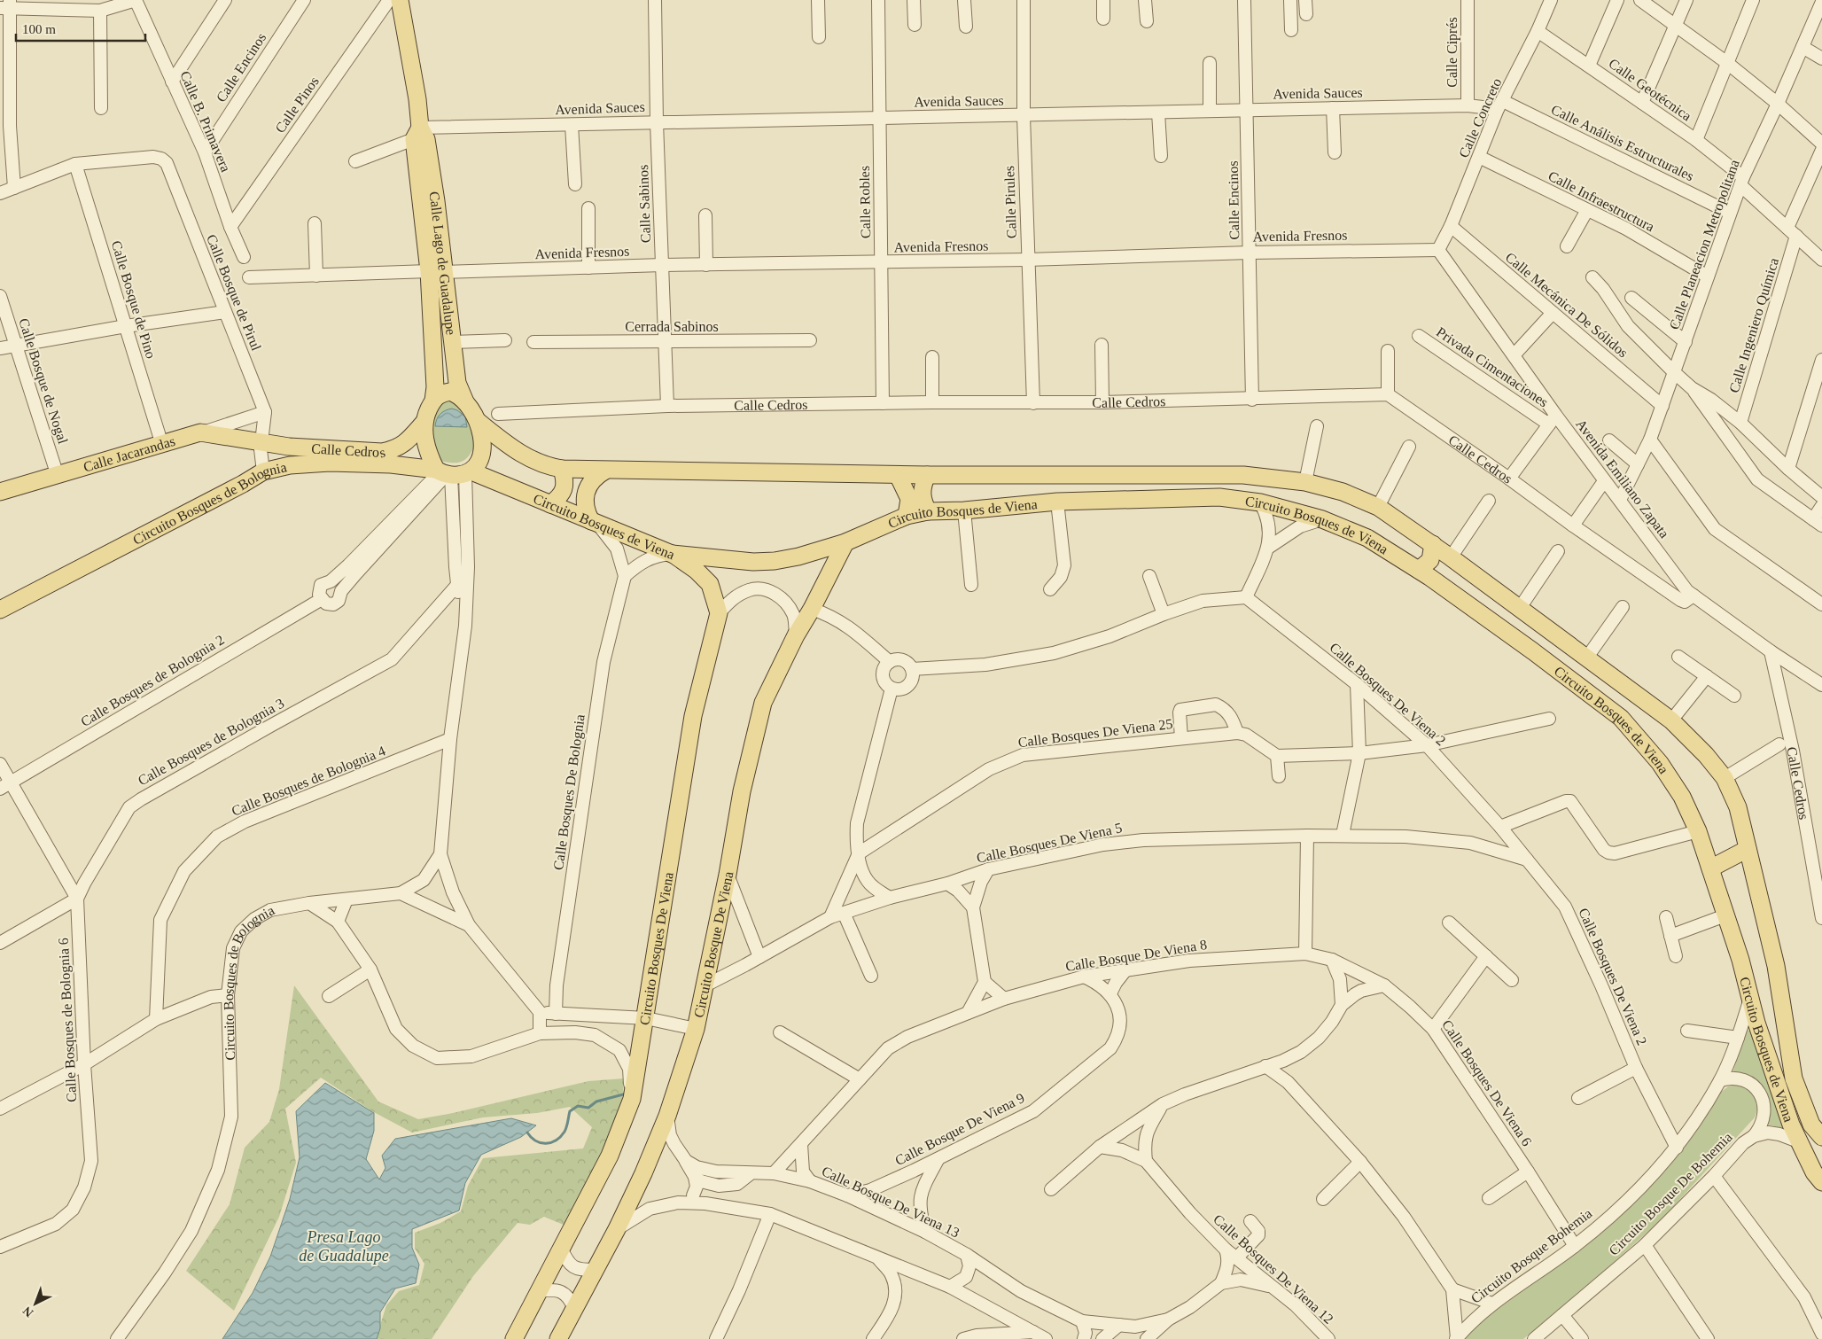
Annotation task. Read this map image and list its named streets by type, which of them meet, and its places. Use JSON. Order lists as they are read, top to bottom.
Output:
{
  "streets": {
    "main road": [
      "Calle Lago de Guadalupe",
      "Calle Cedros",
      "Calle Jacarandas",
      "Circuito Bosques de Bolognia",
      "Circuito Bosques de Viena",
      "Circuito Bosque De Viena",
      "Circuito Bosques De Viena"
    ],
    "street": [
      "Calle Ciprés",
      "Calle Encinos",
      "Calle Geotécnica",
      "Avenida Sauces",
      "Calle Pinos",
      "Calle Concreto",
      "Calle B. Primavera",
      "Calle Análisis Estructurales",
      "Calle Infraestructura",
      "Calle Robles",
      "Calle Pirules",
      "Calle Sabinos",
      "Avenida Fresnos",
      "Calle Planeacion Metropolitana",
      "Calle Bosque de Pirul",
      "Calle Bosque de Pino",
      "Calle Mecánica De Sólidos",
      "Calle Ingeniero Química",
      "Cerrada Sabinos",
      "Privada Cimentaciones",
      "Calle Bosque de Nogal",
      "Avenida Emiliano Zapata",
      "Calle Bosques de Bolognia 2",
      "Calle Bosques De Viena 2",
      "Calle Bosques De Viena 25",
      "Calle Bosques de Bolognia 3",
      "Calle Bosques de Bolognia 4",
      "Calle Bosques De Bolognia",
      "Calle Bosques De Viena 5",
      "Calle Bosque De Viena 8",
      "Calle Bosques de Bolognia 6",
      "Calle Bosques De Viena 6",
      "Calle Bosque De Viena 9",
      "Circuito Bosque De Bohemia",
      "Calle Bosque De Viena 13",
      "Circuito Bosque Bohemia",
      "Calle Bosques De Viena 12"
    ]
  },
  "crossings": [
    ["Calle Ciprés", "Avenida Sauces"],
    ["Calle Encinos", "Avenida Sauces"],
    ["Calle Encinos", "Calle B. Primavera"],
    ["Calle Encinos", "Avenida Fresnos"],
    ["Calle Encinos", "Calle Cedros"],
    ["Calle Geotécnica", "Calle Concreto"],
    ["Calle Geotécnica", "Calle Planeacion Metropolitana"],
    ["Calle Geotécnica", "Calle Ingeniero Química"],
    ["Avenida Sauces", "Calle Concreto"],
    ["Avenida Sauces", "Calle Análisis Estructurales"],
    ["Avenida Sauces", "Calle Robles"],
    ["Avenida Sauces", "Calle Pirules"],
    ["Avenida Sauces", "Calle Sabinos"],
    ["Avenida Sauces", "Calle Lago de Guadalupe"],
    ["Calle Pinos", "Calle B. Primavera"],
    ["Calle Concreto", "Calle Análisis Estructurales"],
    ["Calle Concreto", "Calle Infraestructura"],
    ["Calle Concreto", "Avenida Fresnos"],
    ["Calle Concreto", "Calle Mecánica De Sólidos"],
    ["Calle Concreto", "Avenida Emiliano Zapata"],
    ["Calle Análisis Estructurales", "Calle Planeacion Metropolitana"],
    ["Calle Infraestructura", "Calle Planeacion Metropolitana"],
    ["Calle Robles", "Avenida Fresnos"],
    ["Calle Robles", "Calle Cedros"],
    ["Calle Pirules", "Avenida Fresnos"],
    ["Calle Pirules", "Calle Cedros"],
    ["Calle Sabinos", "Avenida Fresnos"],
    ["Calle Sabinos", "Cerrada Sabinos"],
    ["Calle Sabinos", "Calle Cedros"],
    ["Avenida Fresnos", "Calle Lago de Guadalupe"],
    ["Avenida Fresnos", "Avenida Emiliano Zapata"],
    ["Calle Planeacion Metropolitana", "Calle Mecánica De Sólidos"],
    ["Calle Planeacion Metropolitana", "Avenida Emiliano Zapata"],
    ["Calle Lago de Guadalupe", "Calle Cedros"],
    ["Calle Lago de Guadalupe", "Circuito Bosques de Bolognia"],
    ["Calle Lago de Guadalupe", "Circuito Bosques de Viena"],
    ["Calle Lago de Guadalupe", "Calle Bosques de Bolognia 2"],
    ["Calle Bosque de Pirul", "Calle Bosque de Pino"],
    ["Calle Bosque de Pirul", "Calle Cedros"],
    ["Calle Bosque de Pirul", "Calle Jacarandas"],
    ["Calle Bosque de Pirul", "Circuito Bosques de Bolognia"],
    ["Calle Bosque de Pino", "Calle Jacarandas"],
    ["Privada Cimentaciones", "Avenida Emiliano Zapata"],
    ["Calle Bosque de Nogal", "Calle Jacarandas"],
    ["Calle Cedros", "Calle Jacarandas"],
    ["Calle Cedros", "Avenida Emiliano Zapata"],
    ["Calle Cedros", "Circuito Bosques de Bolognia"],
    ["Calle Cedros", "Circuito Bosques de Viena"],
    ["Calle Cedros", "Calle Bosques de Bolognia 2"],
    ["Circuito Bosques de Bolognia", "Circuito Bosques de Viena"],
    ["Circuito Bosques de Bolognia", "Calle Bosques de Bolognia 2"],
    ["Circuito Bosques de Bolognia", "Calle Bosques de Bolognia 3"],
    ["Circuito Bosques de Bolognia", "Calle Bosques de Bolognia 4"],
    ["Circuito Bosques de Bolognia", "Circuito Bosques De Viena"],
    ["Circuito Bosques de Viena", "Calle Bosques de Bolognia 2"],
    ["Circuito Bosques de Viena", "Circuito Bosque De Viena"],
    ["Circuito Bosques de Viena", "Circuito Bosques De Viena"],
    ["Circuito Bosques de Viena", "Circuito Bosque De Bohemia"],
    ["Circuito Bosques de Viena", "Circuito Bosque Bohemia"],
    ["Calle Bosques de Bolognia 2", "Calle Bosques de Bolognia 6"],
    ["Calle Bosques De Viena 2", "Calle Bosques De Viena 5"],
    ["Calle Bosques De Viena 2", "Circuito Bosque Bohemia"],
    ["Calle Bosques de Bolognia 3", "Calle Bosques de Bolognia 6"],
    ["Calle Bosques De Viena 5", "Circuito Bosque De Viena"],
    ["Calle Bosque De Viena 8", "Calle Bosques De Viena 6"],
    ["Calle Bosque De Viena 8", "Calle Bosque De Viena 13"],
    ["Calle Bosques De Viena 6", "Circuito Bosque Bohemia"],
    ["Calle Bosque De Viena 9", "Calle Bosque De Viena 13"]
  ],
  "water": ["Presa Lago de Guadalupe"],
  "scale_bar": "100 m",
  "north": "bottom left"
}
